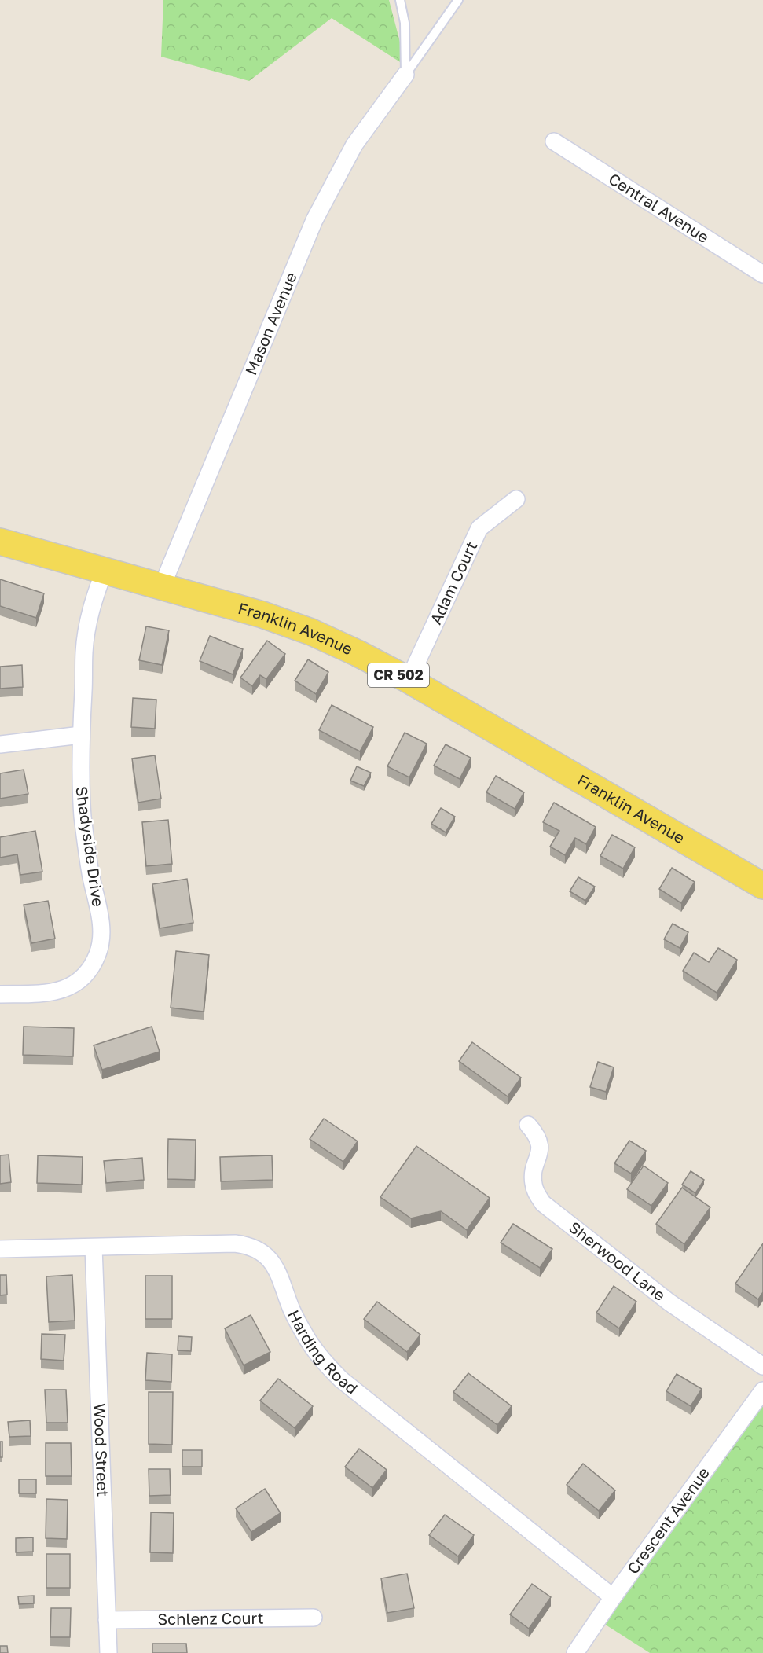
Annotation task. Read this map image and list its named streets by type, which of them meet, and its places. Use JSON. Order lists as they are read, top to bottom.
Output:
{
  "streets": {
    "main road": ["Franklin Avenue", "CR 502"],
    "street": [
      "Central Avenue",
      "Mason Avenue",
      "Adam Court",
      "Shadyside Drive",
      "Sherwood Lane",
      "Harding Road",
      "Wood Street",
      "Crescent Avenue",
      "Schlenz Court"
    ]
  },
  "crossings": [
    ["Mason Avenue", "Franklin Avenue"],
    ["Adam Court", "Franklin Avenue"],
    ["Franklin Avenue", "Shadyside Drive"],
    ["Harding Road", "Wood Street"],
    ["Harding Road", "Crescent Avenue"],
    ["Wood Street", "Schlenz Court"]
  ]
}
